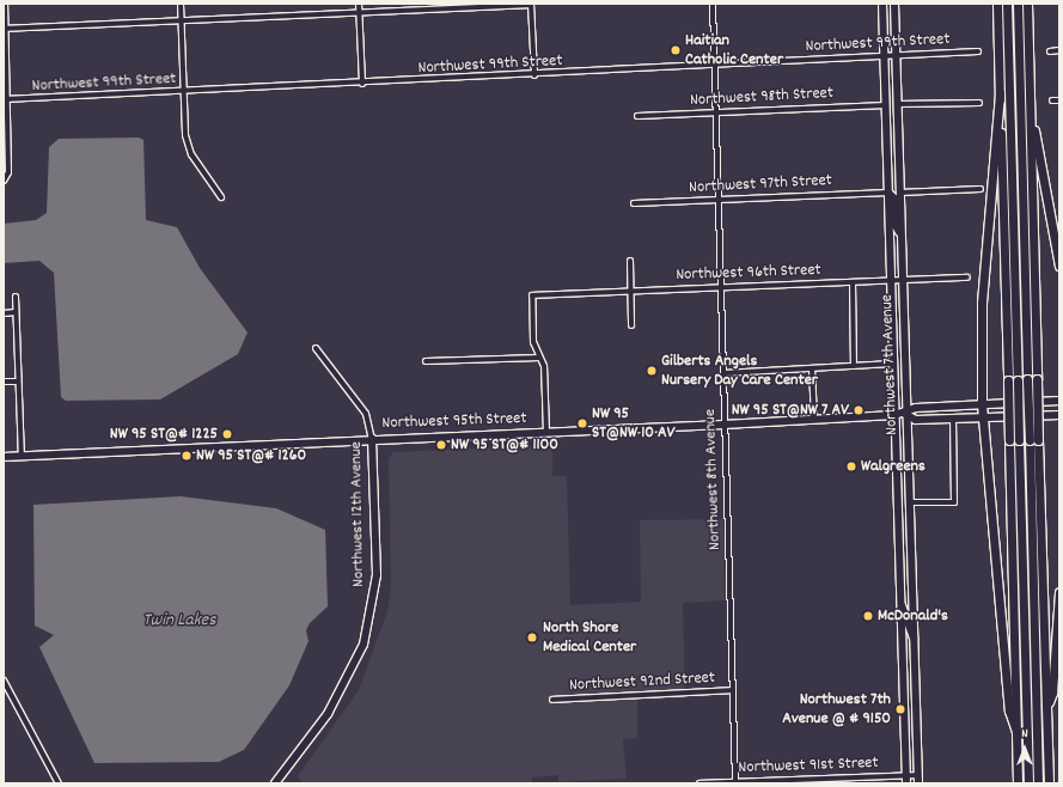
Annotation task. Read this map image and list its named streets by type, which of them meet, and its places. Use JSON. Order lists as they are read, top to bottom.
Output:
{
  "streets": {
    "main road": ["Northwest 7th Avenue", "Northwest 95th Street", "Northwest 12th Avenue"],
    "street": [
      "Northwest 99th Street",
      "Northwest 98th Street",
      "Northwest 97th Street",
      "Northwest 96th Street",
      "Northwest 8th Avenue",
      "Northwest 92nd Street",
      "Northwest 91st Street"
    ]
  },
  "crossings": [
    ["Northwest 99th Street", "Northwest 7th Avenue"],
    ["Northwest 99th Street", "Northwest 8th Avenue"],
    ["Northwest 98th Street", "Northwest 7th Avenue"],
    ["Northwest 98th Street", "Northwest 8th Avenue"],
    ["Northwest 97th Street", "Northwest 7th Avenue"],
    ["Northwest 97th Street", "Northwest 8th Avenue"],
    ["Northwest 96th Street", "Northwest 7th Avenue"],
    ["Northwest 96th Street", "Northwest 8th Avenue"],
    ["Northwest 7th Avenue", "Northwest 95th Street"],
    ["Northwest 7th Avenue", "Northwest 91st Street"],
    ["Northwest 95th Street", "Northwest 8th Avenue"],
    ["Northwest 95th Street", "Northwest 12th Avenue"],
    ["Northwest 8th Avenue", "Northwest 92nd Street"],
    ["Northwest 8th Avenue", "Northwest 91st Street"]
  ],
  "water": ["Twin Lakes"],
  "places": [
    "Haitian Catholic Center",
    "Gilberts Angels Nursery Day Care Center",
    "NW 95 ST@NW 7 AV",
    "NW 95 ST@NW 10 AV",
    "NW 95 ST@# 1225",
    "NW 95 ST@# 1100",
    "NW 95 ST@# 1260",
    "Walgreens",
    "McDonald's",
    "North Shore Medical Center",
    "Northwest 7th Avenue @ # 9150"
  ],
  "north": "top"
}
